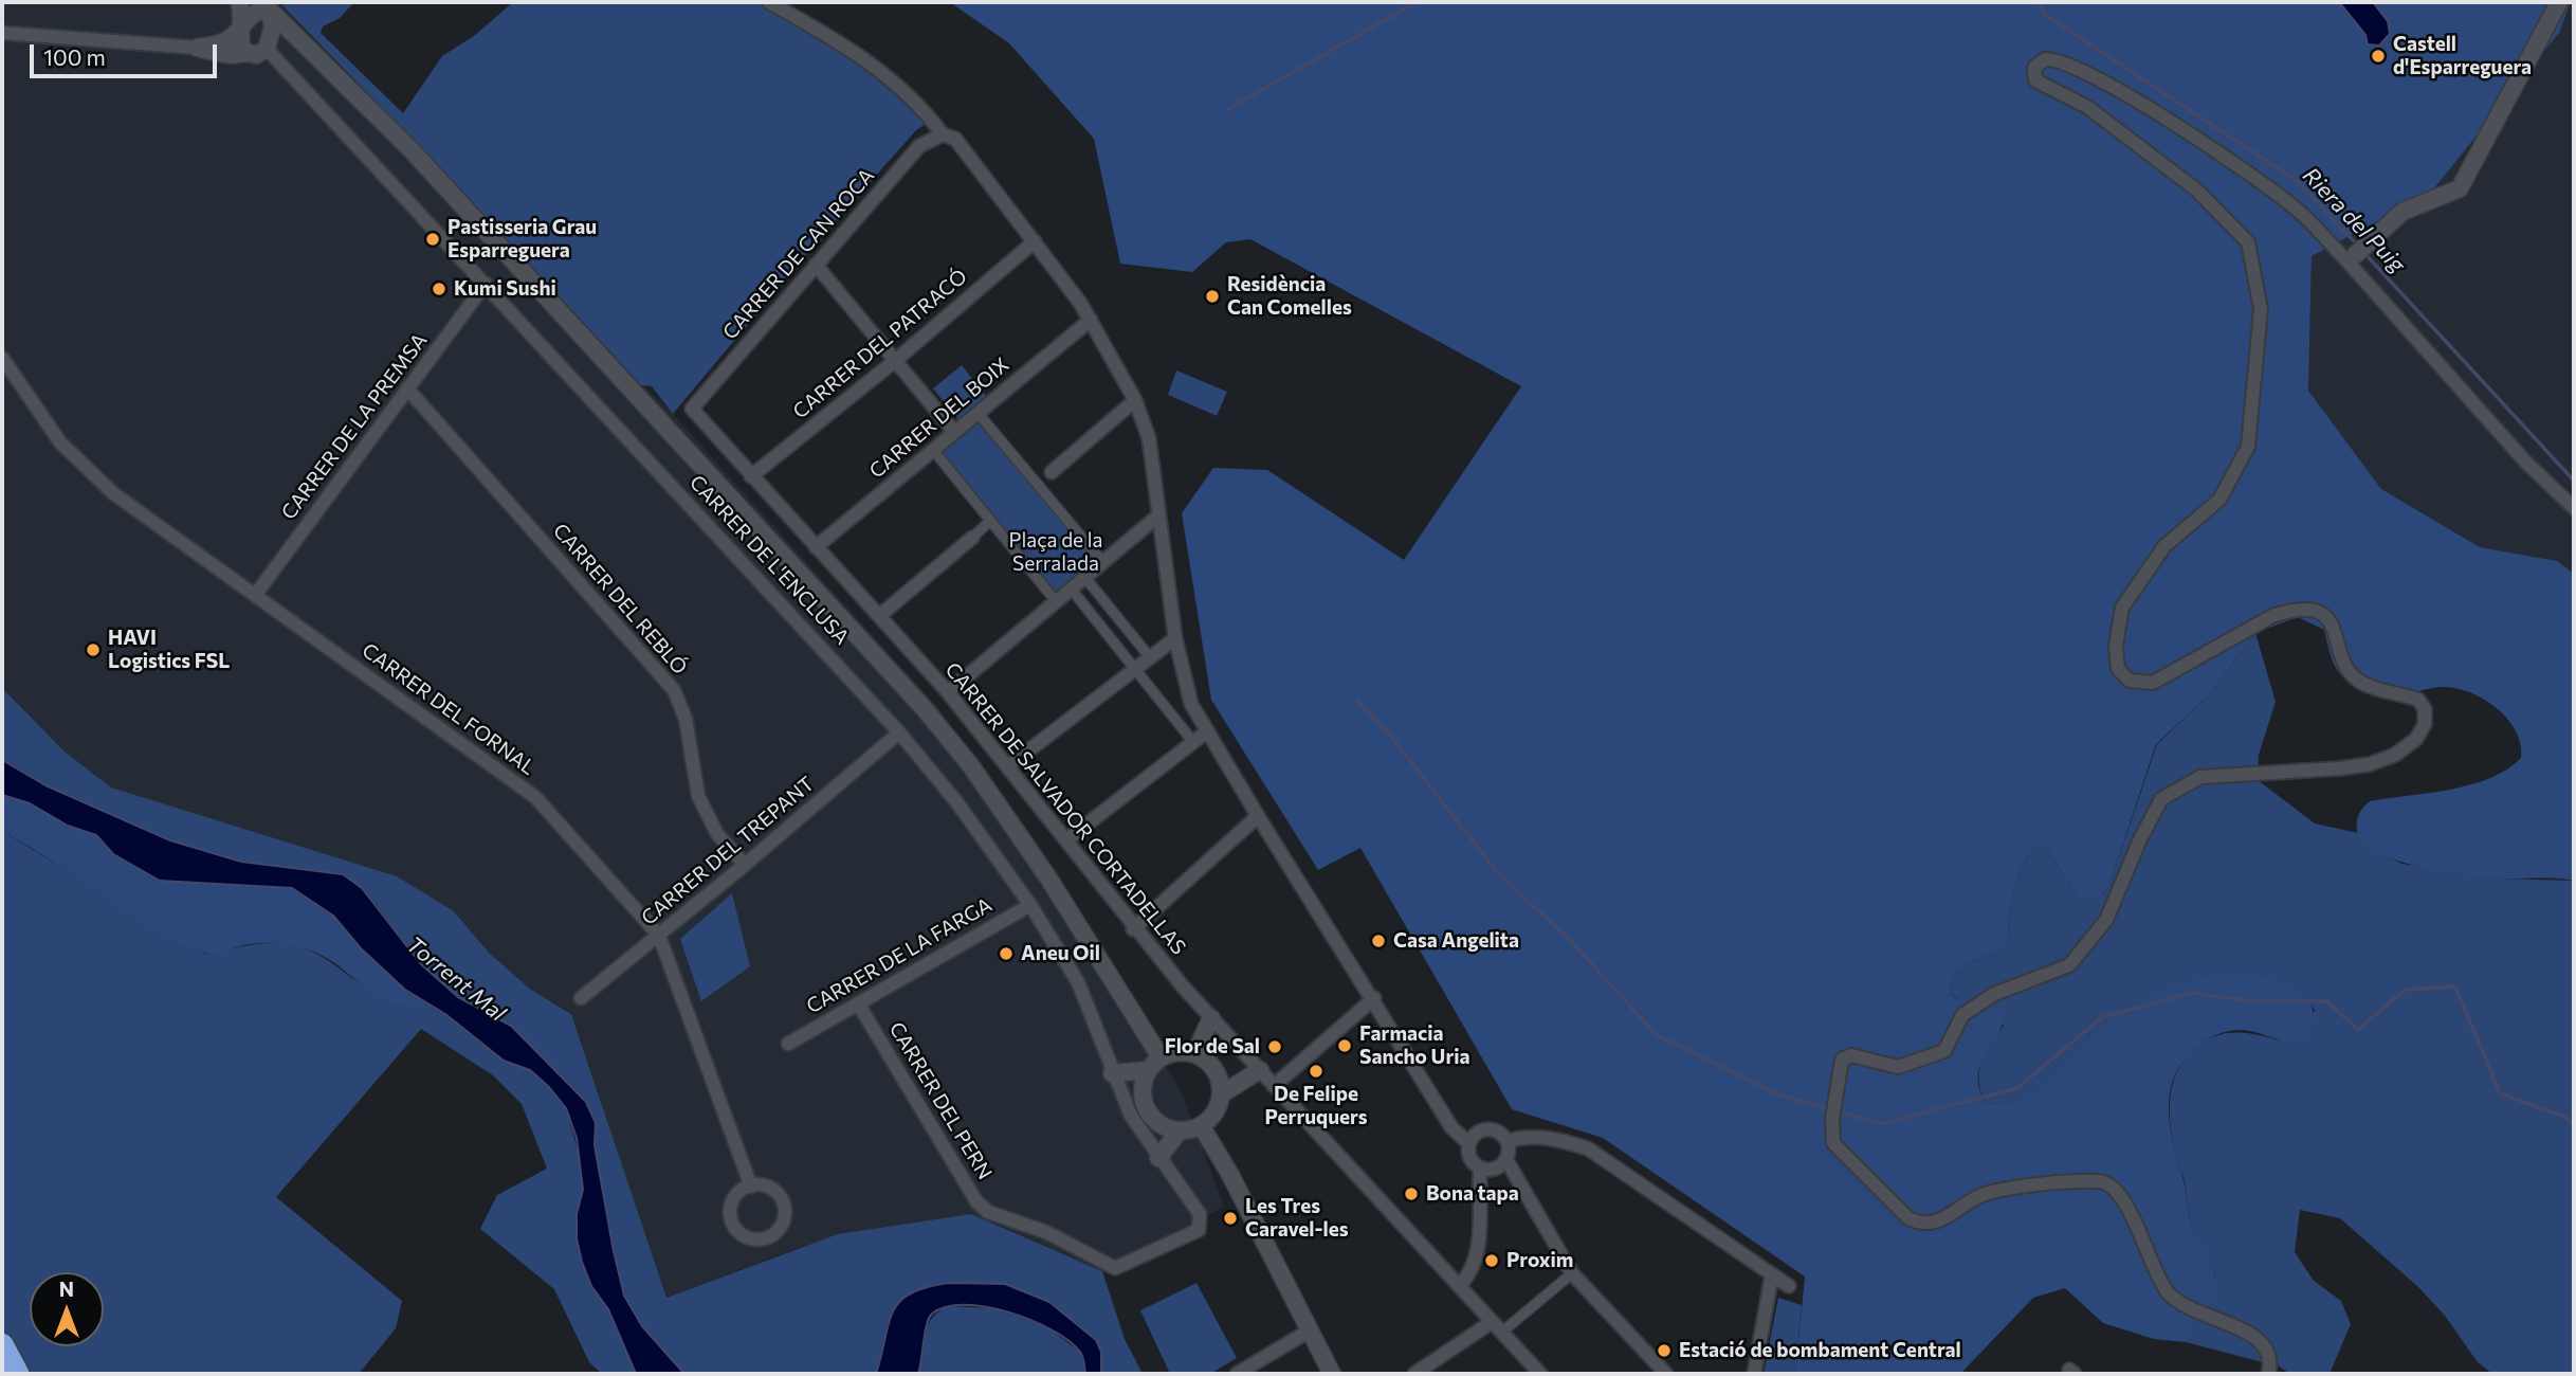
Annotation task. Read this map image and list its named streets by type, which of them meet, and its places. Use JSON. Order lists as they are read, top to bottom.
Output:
{
  "streets": {
    "street": [
      "CARRER DE CAN ROCA",
      "CARRER DEL PATRACÓ",
      "CARRER DEL BOIX",
      "CARRER DE LA PREMSA",
      "CARRER DE L'ENCLUSA",
      "CARRER DEL REBLÓ",
      "CARRER DEL FORNAL",
      "CARRER DE SALVADOR CORTADELLAS",
      "CARRER DEL TREPANT",
      "CARRER DE LA FARGA",
      "CARRER DEL PERN"
    ]
  },
  "crossings": [
    ["CARRER DE CAN ROCA", "CARRER DE SALVADOR CORTADELLAS"],
    ["CARRER DEL PATRACÓ", "CARRER DE SALVADOR CORTADELLAS"],
    ["CARRER DEL BOIX", "CARRER DE SALVADOR CORTADELLAS"],
    ["CARRER DE LA PREMSA", "CARRER DE L'ENCLUSA"],
    ["CARRER DE LA PREMSA", "CARRER DEL REBLÓ"],
    ["CARRER DE LA PREMSA", "CARRER DEL FORNAL"],
    ["CARRER DE L'ENCLUSA", "CARRER DEL TREPANT"],
    ["CARRER DE L'ENCLUSA", "CARRER DE LA FARGA"],
    ["CARRER DE L'ENCLUSA", "CARRER DEL PERN"],
    ["CARRER DEL REBLÓ", "CARRER DEL TREPANT"],
    ["CARRER DEL FORNAL", "CARRER DEL TREPANT"],
    ["CARRER DE LA FARGA", "CARRER DEL PERN"]
  ],
  "water": ["Riera del Puig", "Torrent Mal"],
  "parks": ["Plaça de la Serralada"],
  "places": [
    "Castell d'Esparreguera",
    "Pastisseria Grau Esparreguera",
    "Kumi Sushi",
    "Residència Can Comelles",
    "HAVI Logistics FSL",
    "Casa Angelita",
    "Aneu Oil",
    "Farmacia Sancho Uria",
    "Flor de Sal",
    "De Felipe Perruquers",
    "Bona tapa",
    "Les Tres Caravel-les",
    "Proxim",
    "Estació de bombament Central"
  ],
  "scale_bar": "100 m",
  "north": "top"
}
